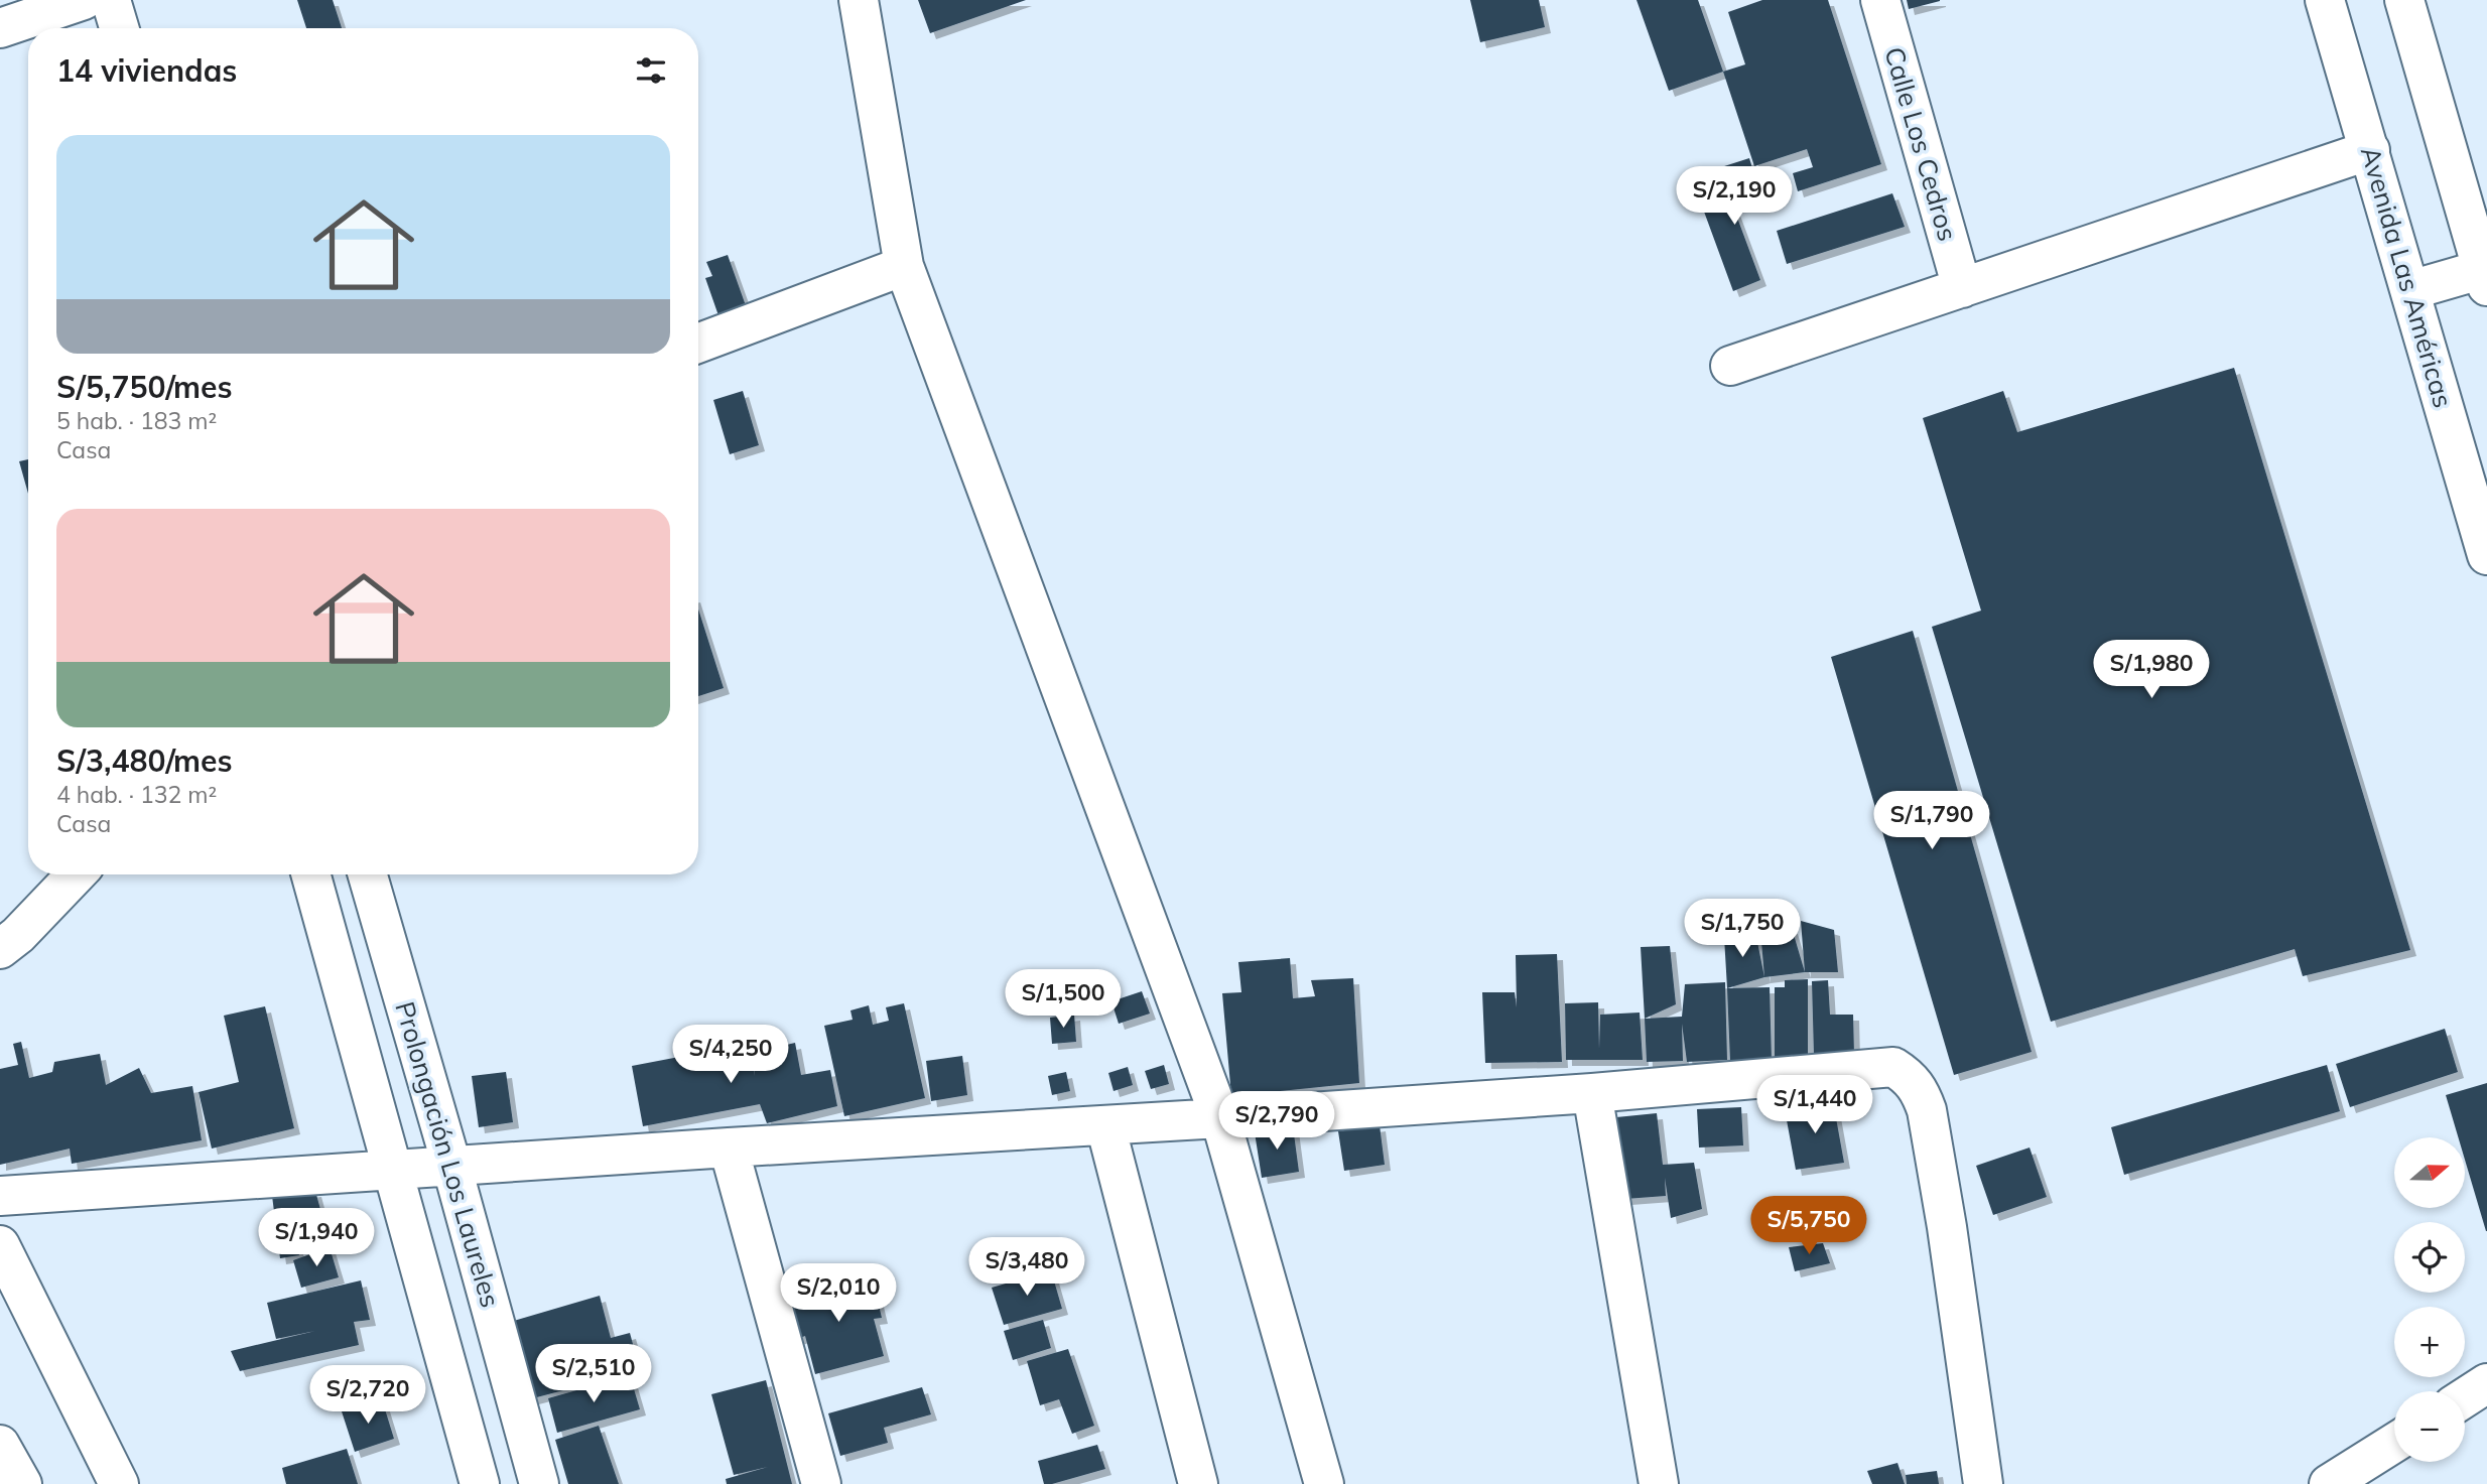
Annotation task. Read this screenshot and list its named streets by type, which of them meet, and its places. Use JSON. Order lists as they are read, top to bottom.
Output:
{
  "streets": {
    "street": ["Calle Los Cedros", "Avenida Las Américas", "Prolongación Los Laureles"]
  },
  "north": "right",
  "page": {
    "heading": "14 viviendas",
    "list": [
      {
        "name": "S/5,750/mes",
        "note": "5 hab. · 183 m² · Casa"
      },
      {
        "name": "S/3,480/mes",
        "note": "4 hab. · 132 m² · Casa"
      }
    ],
    "price": [
      "S/2,190",
      "S/1,980",
      "S/1,790",
      "S/1,750",
      "S/1,500",
      "S/4,250",
      "S/1,440",
      "S/2,790",
      "S/5,750",
      "S/1,940",
      "S/3,480",
      "S/2,010",
      "S/2,510",
      "S/2,720"
    ],
    "map_buttons": ["+", "−"]
  }
}
